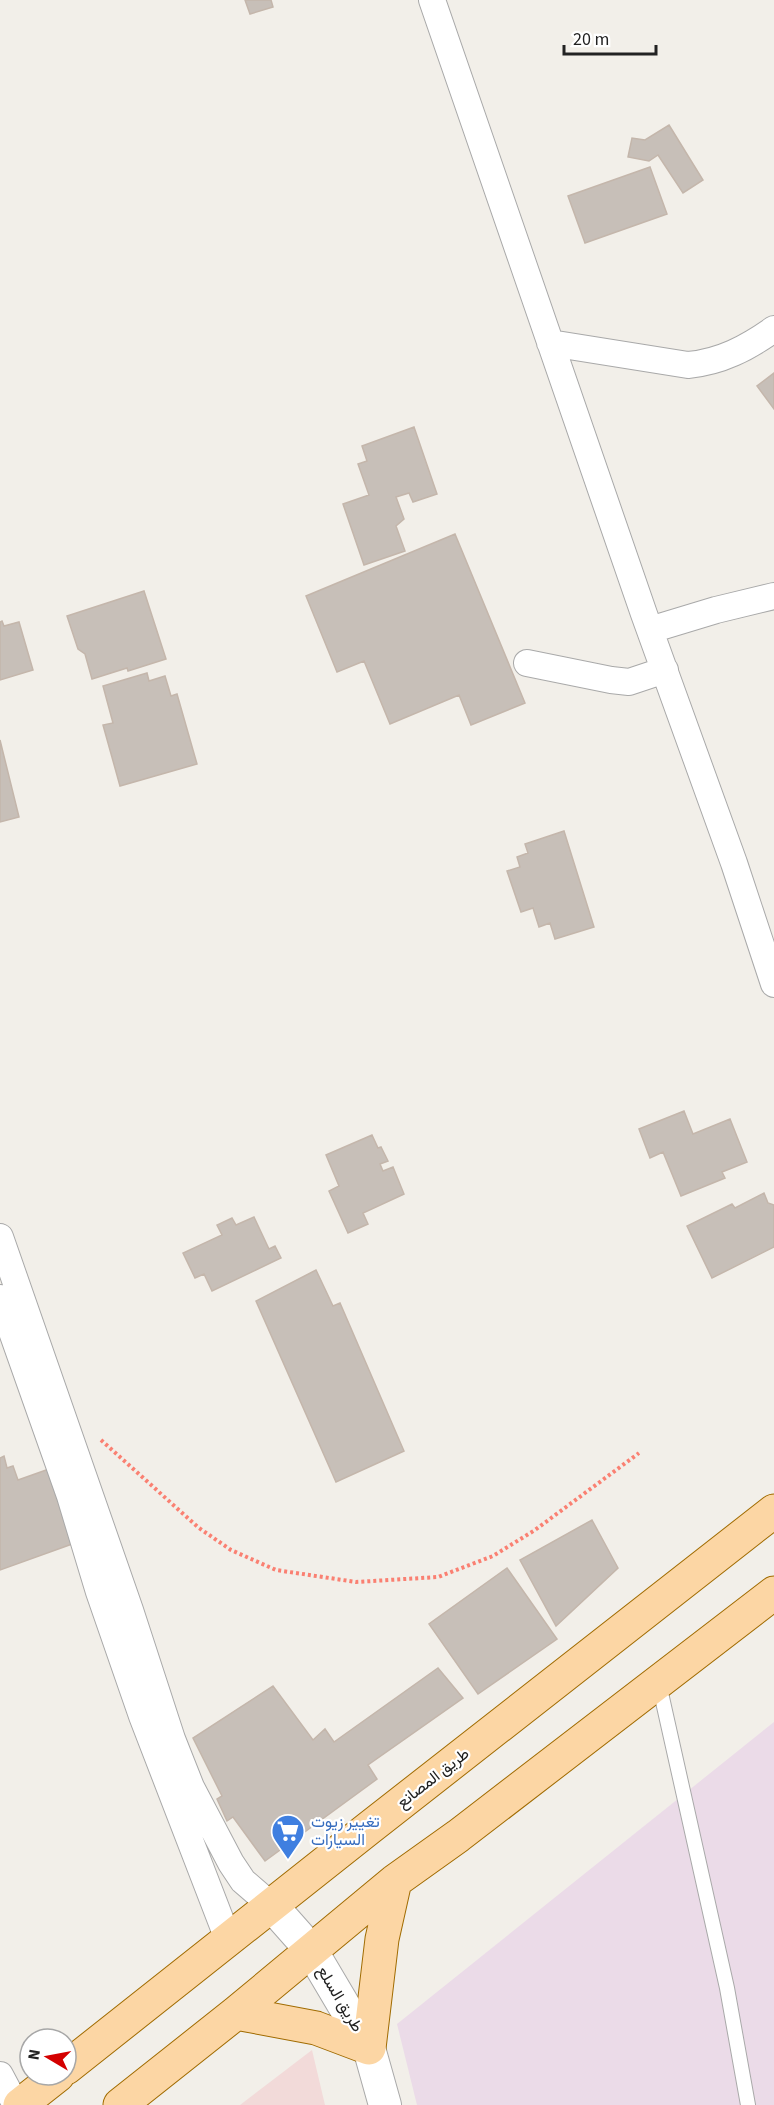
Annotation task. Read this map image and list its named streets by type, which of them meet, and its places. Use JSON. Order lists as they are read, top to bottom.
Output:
{
  "streets": {
    "main road": ["طريق المصانع"],
    "street": ["طريق السلع"]
  },
  "crossings": [
    ["طريق المصانع", "طريق السلع"]
  ],
  "places": {
    "supermarket": ["تغيير زيوت السيارات"]
  },
  "scale_bar": "20 m",
  "north": "left"
}
